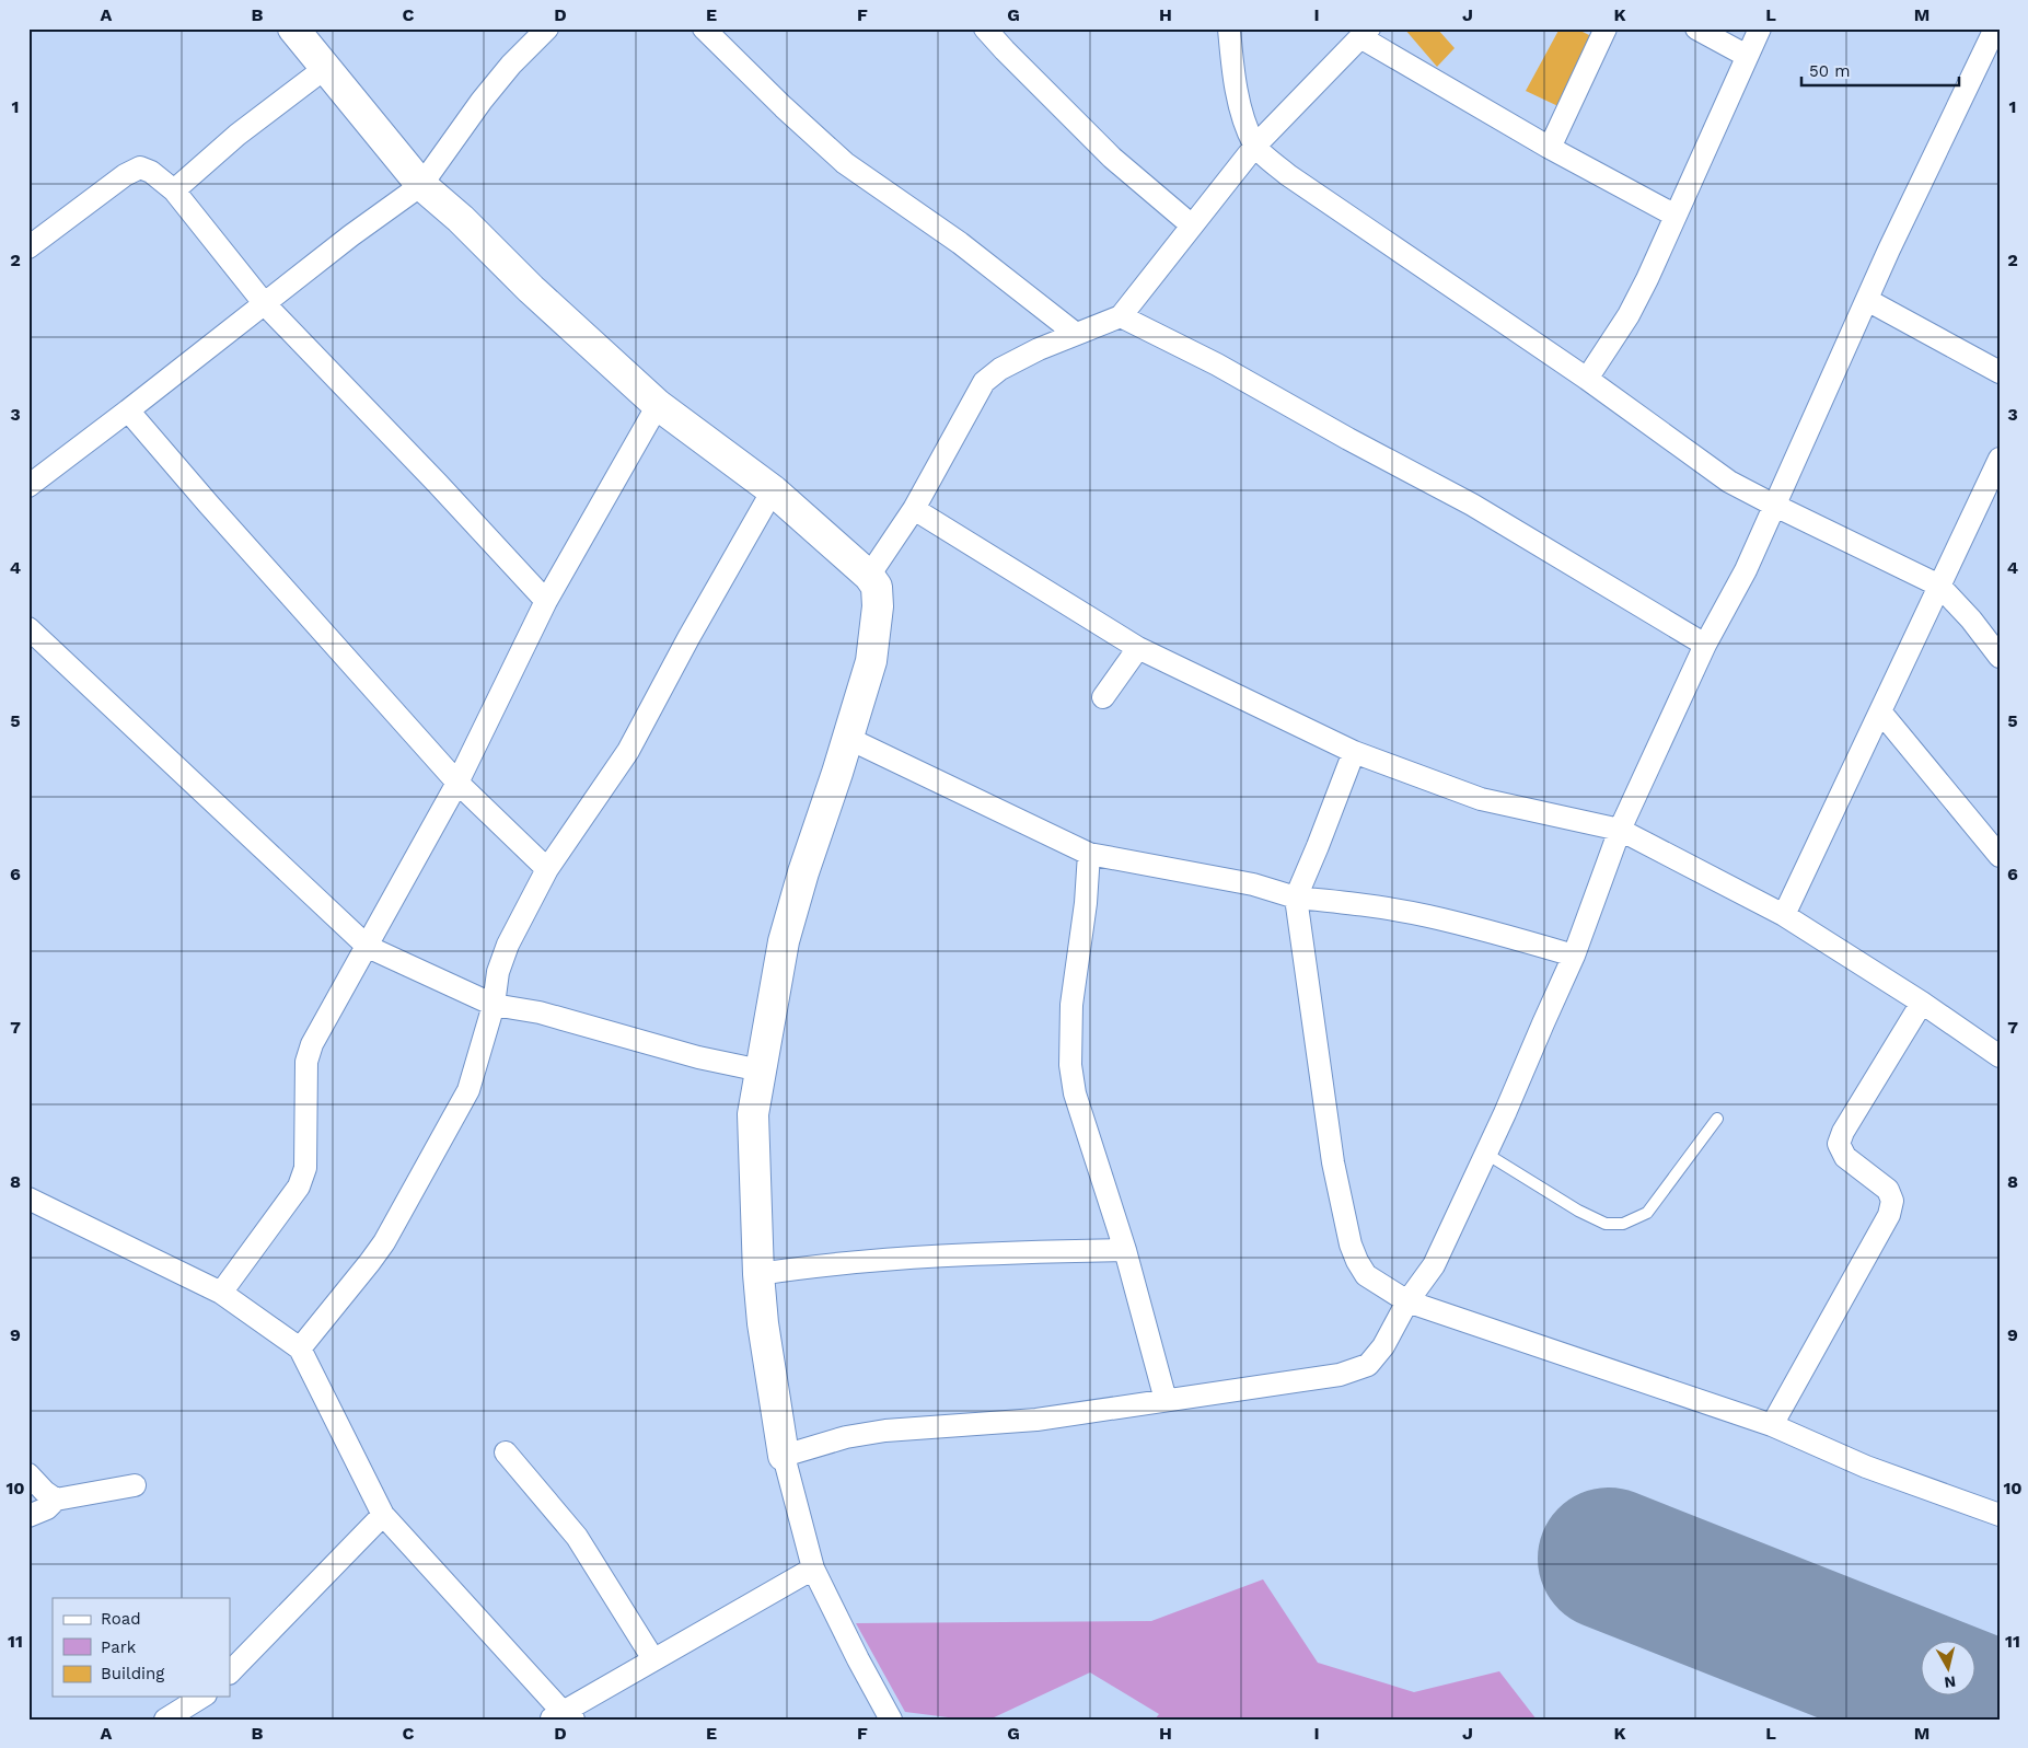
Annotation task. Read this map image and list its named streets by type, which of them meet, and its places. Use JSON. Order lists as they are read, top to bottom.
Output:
{
  "legend": ["Road", "Park", "Building"],
  "scale_bar": "50 m",
  "north": "bottom",
  "grid": {
    "columns": [
      "A",
      "B",
      "C",
      "D",
      "E",
      "F",
      "G",
      "H",
      "I",
      "J",
      "K",
      "L",
      "M"
    ],
    "rows": [
      "1",
      "2",
      "3",
      "4",
      "5",
      "6",
      "7",
      "8",
      "9",
      "10",
      "11"
    ]
  }
}
